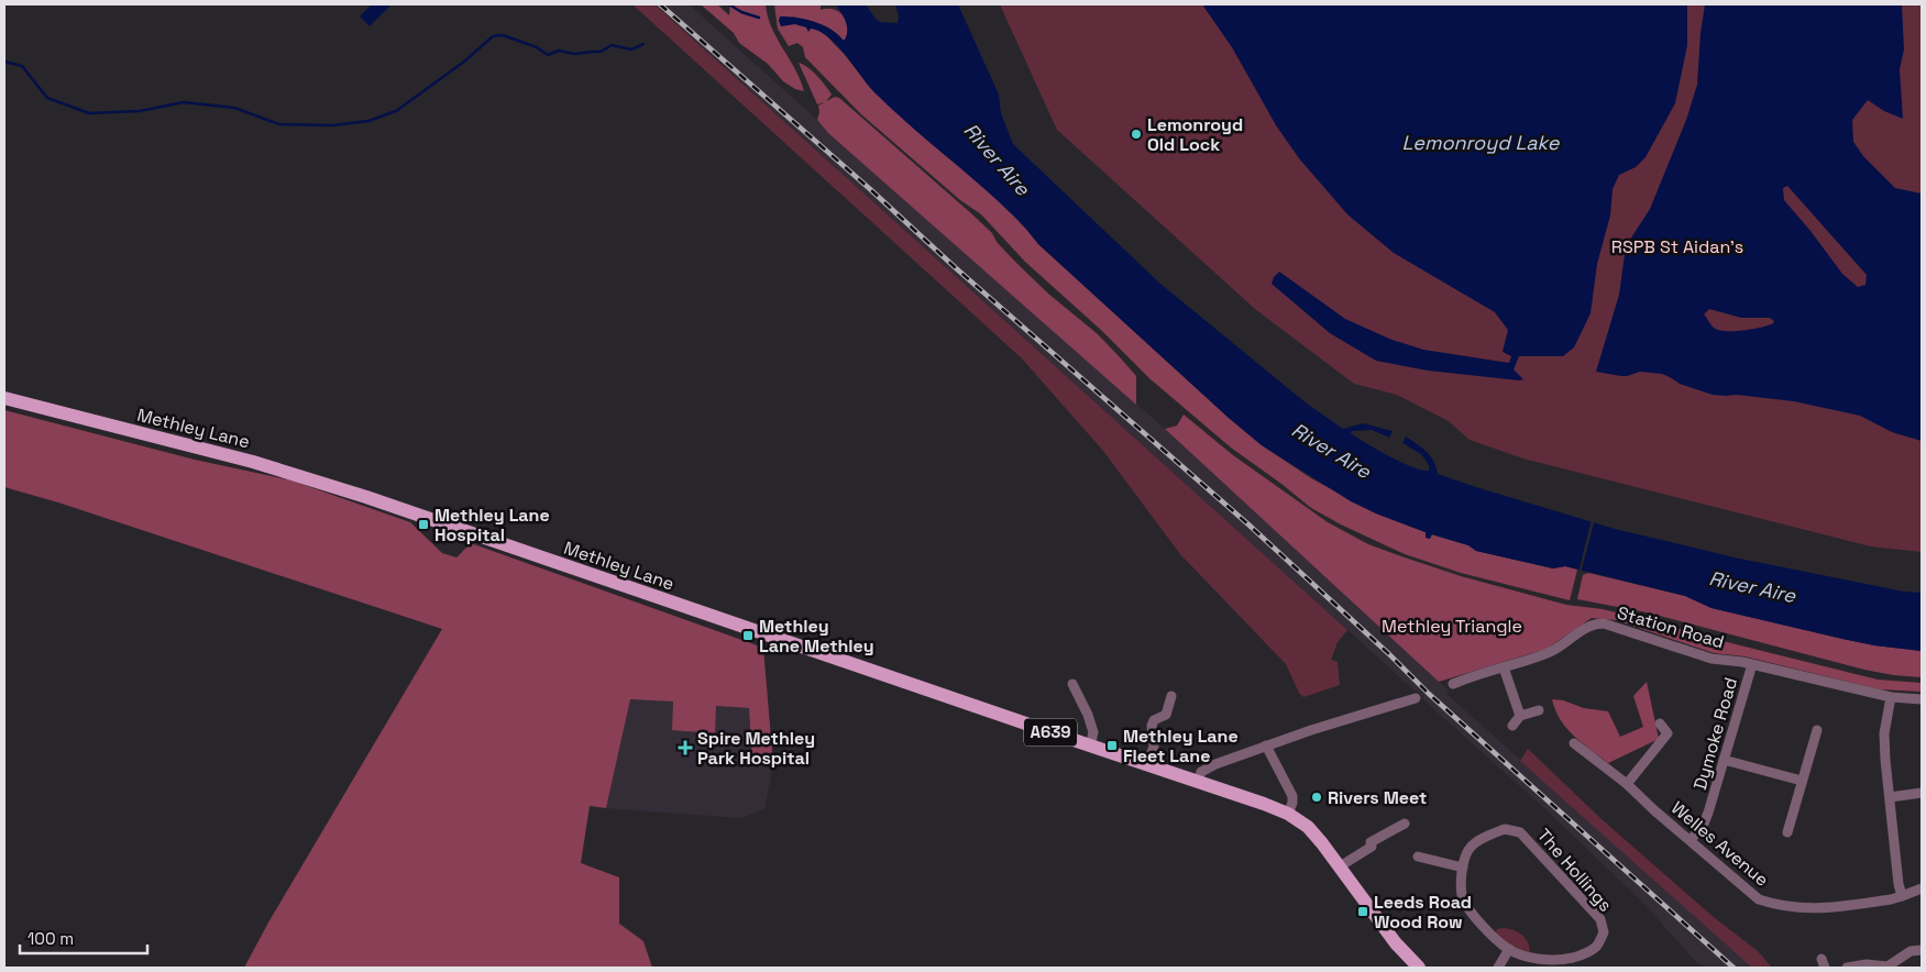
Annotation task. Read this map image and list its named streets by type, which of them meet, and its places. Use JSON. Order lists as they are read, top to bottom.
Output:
{
  "streets": {
    "main road": ["Methley Lane", "A639"],
    "street": [
      "Station Road",
      "Dymoke Road",
      "Welles Avenue",
      "The Hollings"
    ]
  },
  "crossings": [
    ["Methley Lane", "A639"],
    ["Station Road", "Dymoke Road"],
    ["Dymoke Road", "Welles Avenue"]
  ],
  "water": ["Lemonroyd Lake", "River Aire"],
  "parks": ["RSPB St Aidan's", "Methley Triangle"],
  "places": {
    "other": ["Lemonroyd Old Lock", "Rivers Meet"],
    "transit": [
      "Methley Lane Hospital",
      "Methley Lane Methley",
      "Methley Lane Fleet Lane",
      "Leeds Road Wood Row"
    ],
    "health": ["Spire Methley Park Hospital"]
  },
  "scale_bar": "100 m"
}
